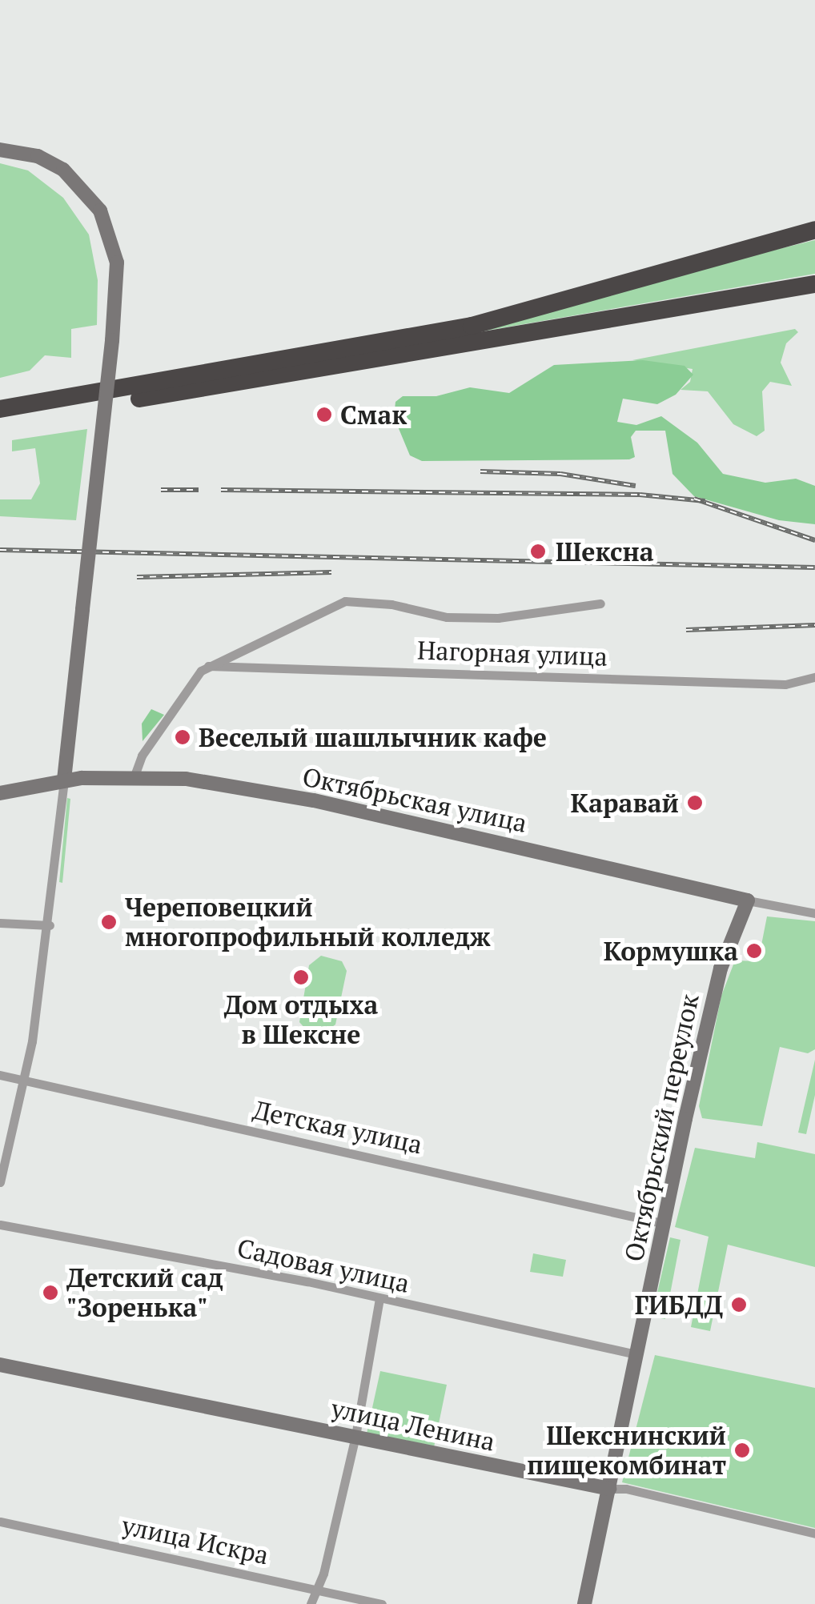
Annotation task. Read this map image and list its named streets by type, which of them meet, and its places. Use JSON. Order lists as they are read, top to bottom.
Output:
{
  "streets": {
    "street": [
      "Нагорная улица",
      "Октябрьская улица",
      "Детская улица",
      "Октябрьский переулок",
      "Садовая улица",
      "улица Ленина",
      "улица Искра"
    ]
  },
  "crossings": [
    ["Октябрьская улица", "Октябрьский переулок"],
    ["Детская улица", "Октябрьский переулок"],
    ["Октябрьский переулок", "Садовая улица"],
    ["Октябрьский переулок", "улица Ленина"]
  ],
  "places": [
    "Смак",
    "Шексна",
    "Веселый шашлычник кафе",
    "Каравай",
    "Череповецкий многопрофильный колледж",
    "Кормушка",
    "Дом отдыха в Шекснe",
    "Детский сад \"Зоренька\"",
    "ГИБДД",
    "Шекснинский пищекомбинат"
  ]
}
